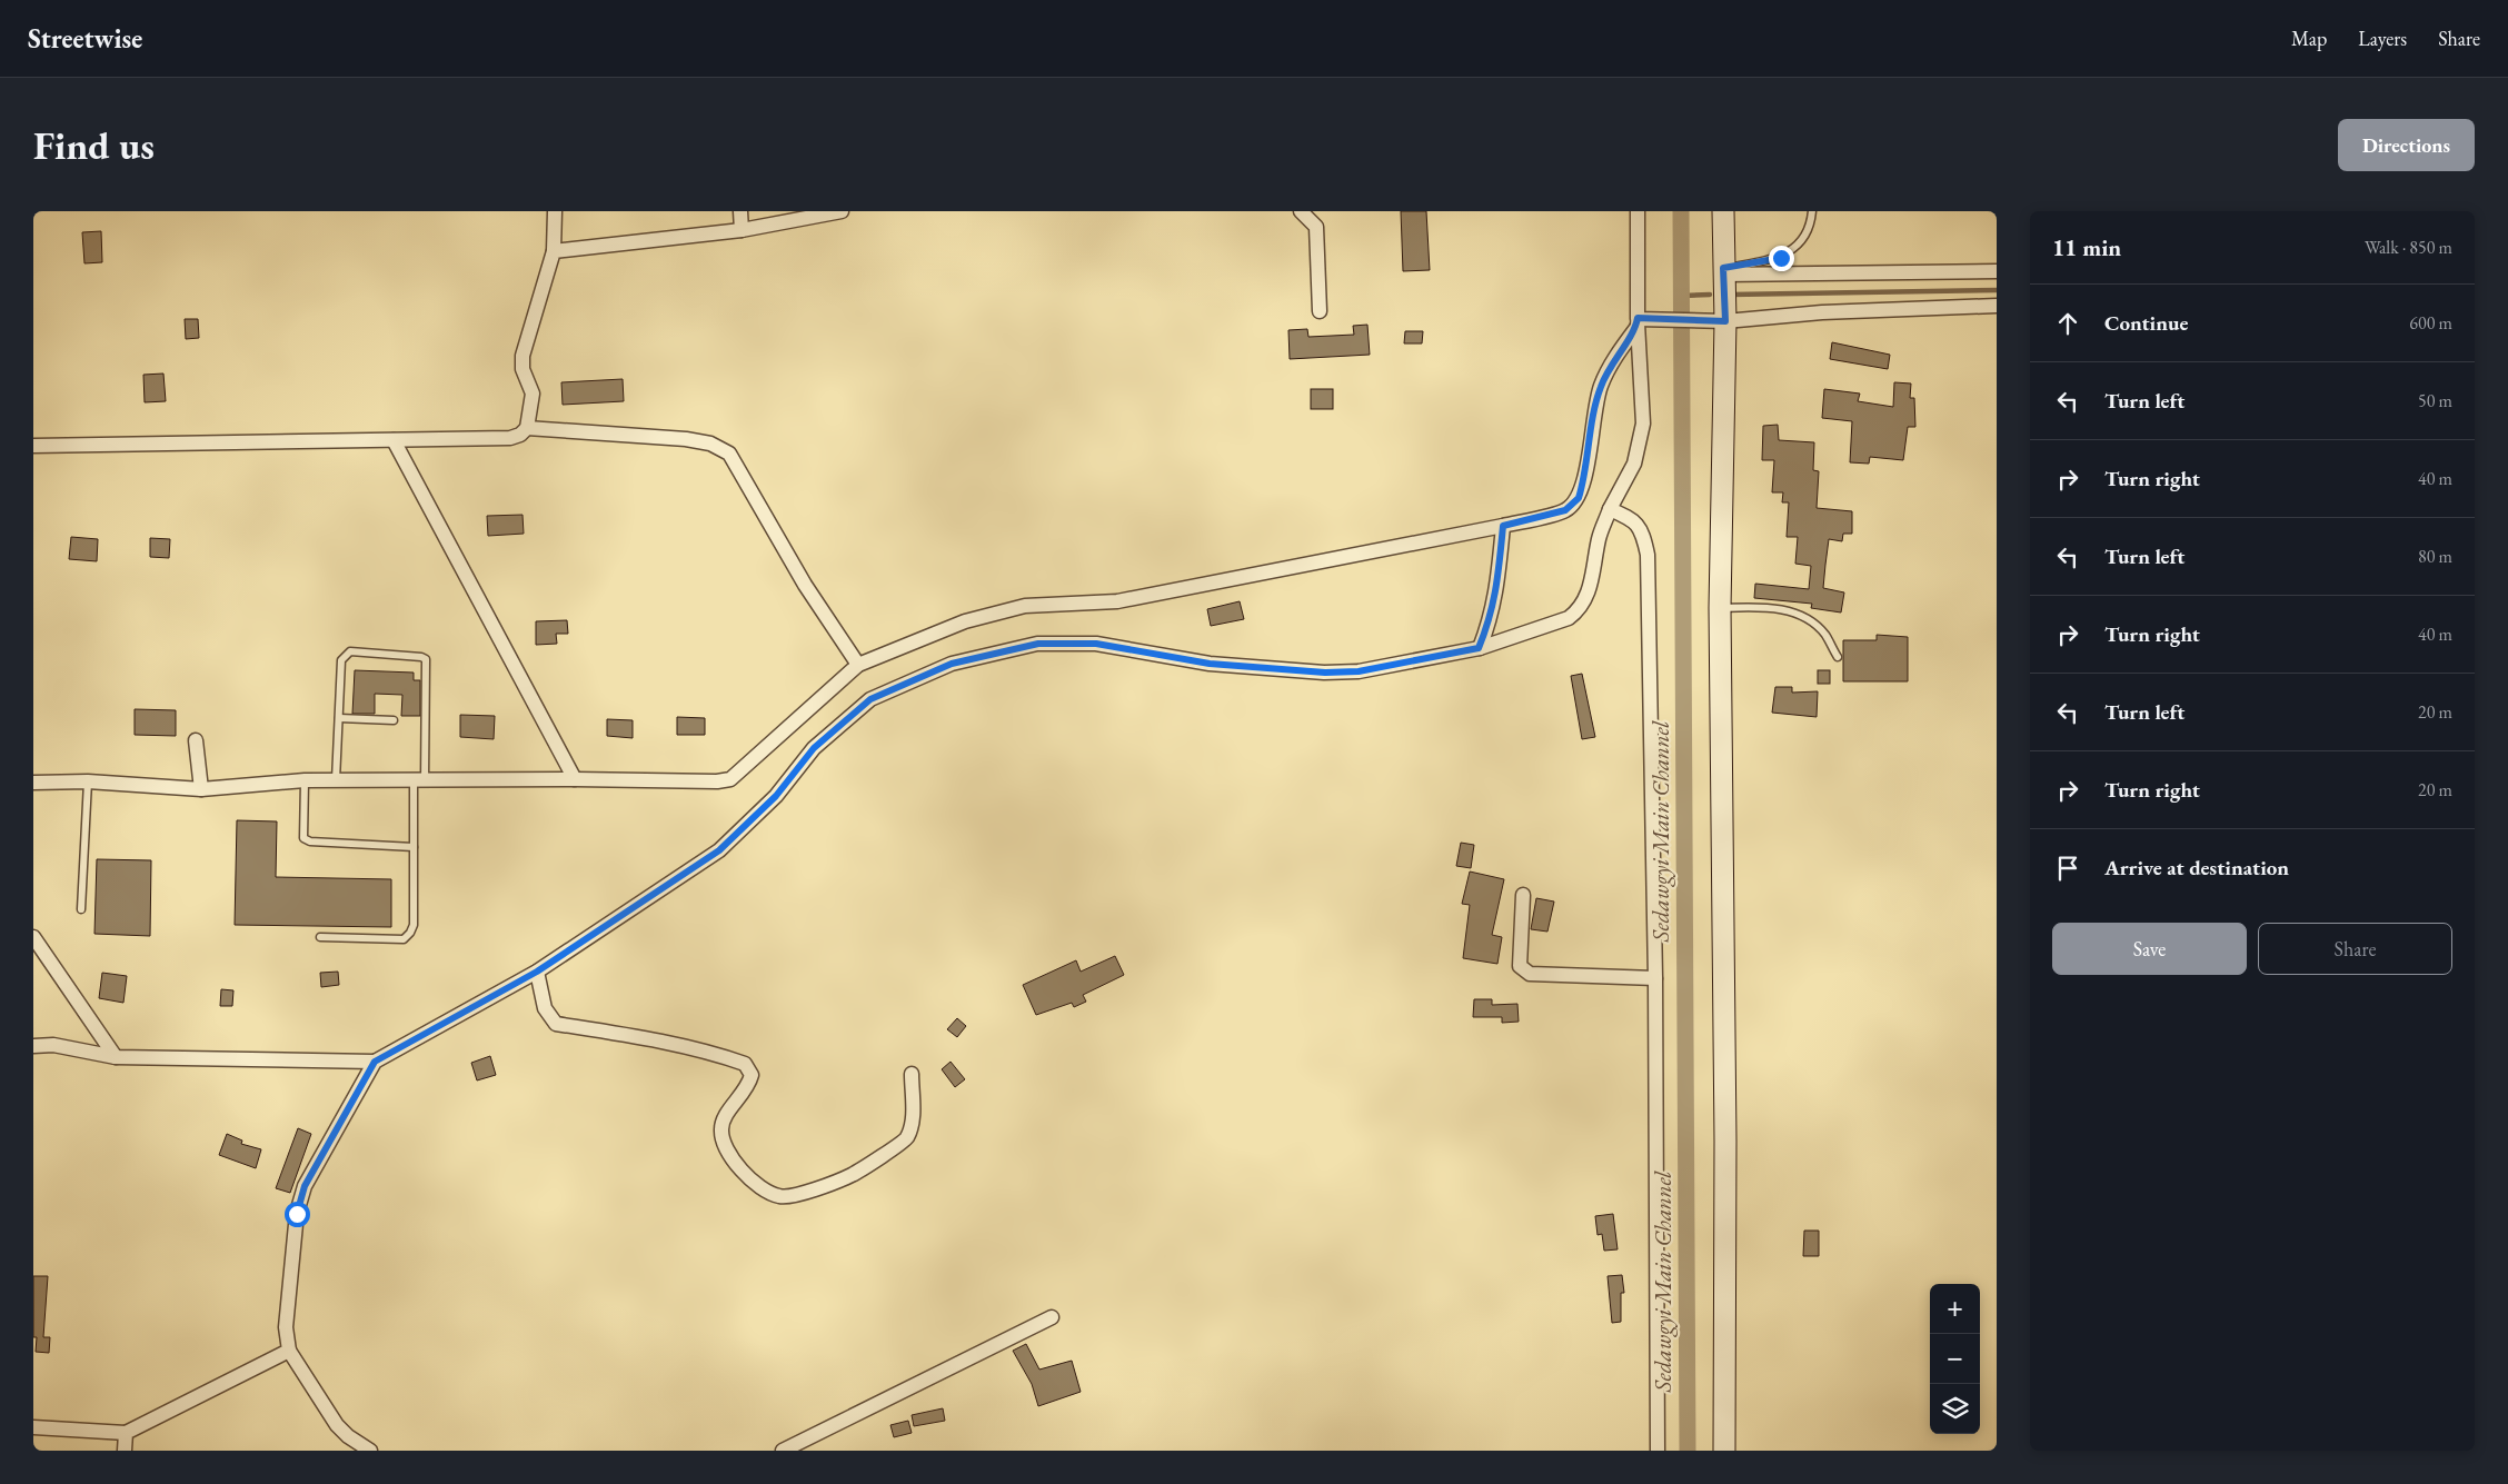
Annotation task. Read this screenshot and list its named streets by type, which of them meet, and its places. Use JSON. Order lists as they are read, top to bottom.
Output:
{
  "water": ["Sedawgyi Main Channel"],
  "page": {
    "header": "Streetwise",
    "nav": ["Map", "Layers", "Share"],
    "buttons": [
      "Directions",
      ["Save", "Share"]
    ],
    "title": "Find us",
    "heading": ["11 min", "Walk · 850 m"],
    "list": [
      ["Continue", "600 m"],
      ["Turn left", "50 m"],
      ["Turn right", "40 m"],
      ["Turn left", "80 m"],
      ["Turn right", "40 m"],
      ["Turn left", "20 m"],
      ["Turn right", "20 m"],
      "Arrive at destination"
    ],
    "map_buttons": ["+", "−"]
  }
}
